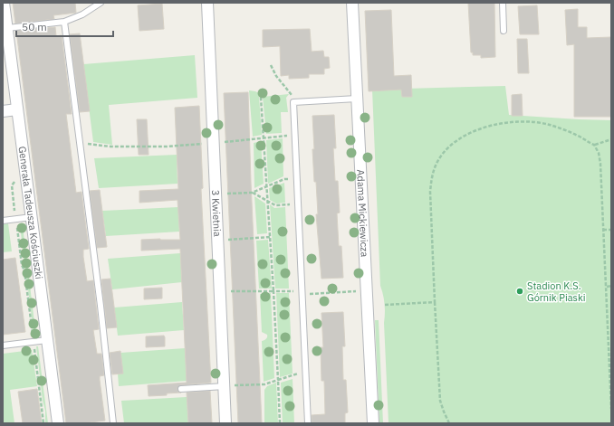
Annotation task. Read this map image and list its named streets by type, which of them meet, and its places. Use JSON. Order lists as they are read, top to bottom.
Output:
{
  "streets": {
    "street": ["Generała Tadeusza Kościuszki", "3 Kwietnia", "Adama Mickiewicza"]
  },
  "places": ["Stadion K.S. Górnik Piaski"],
  "scale_bar": "50 m"
}
